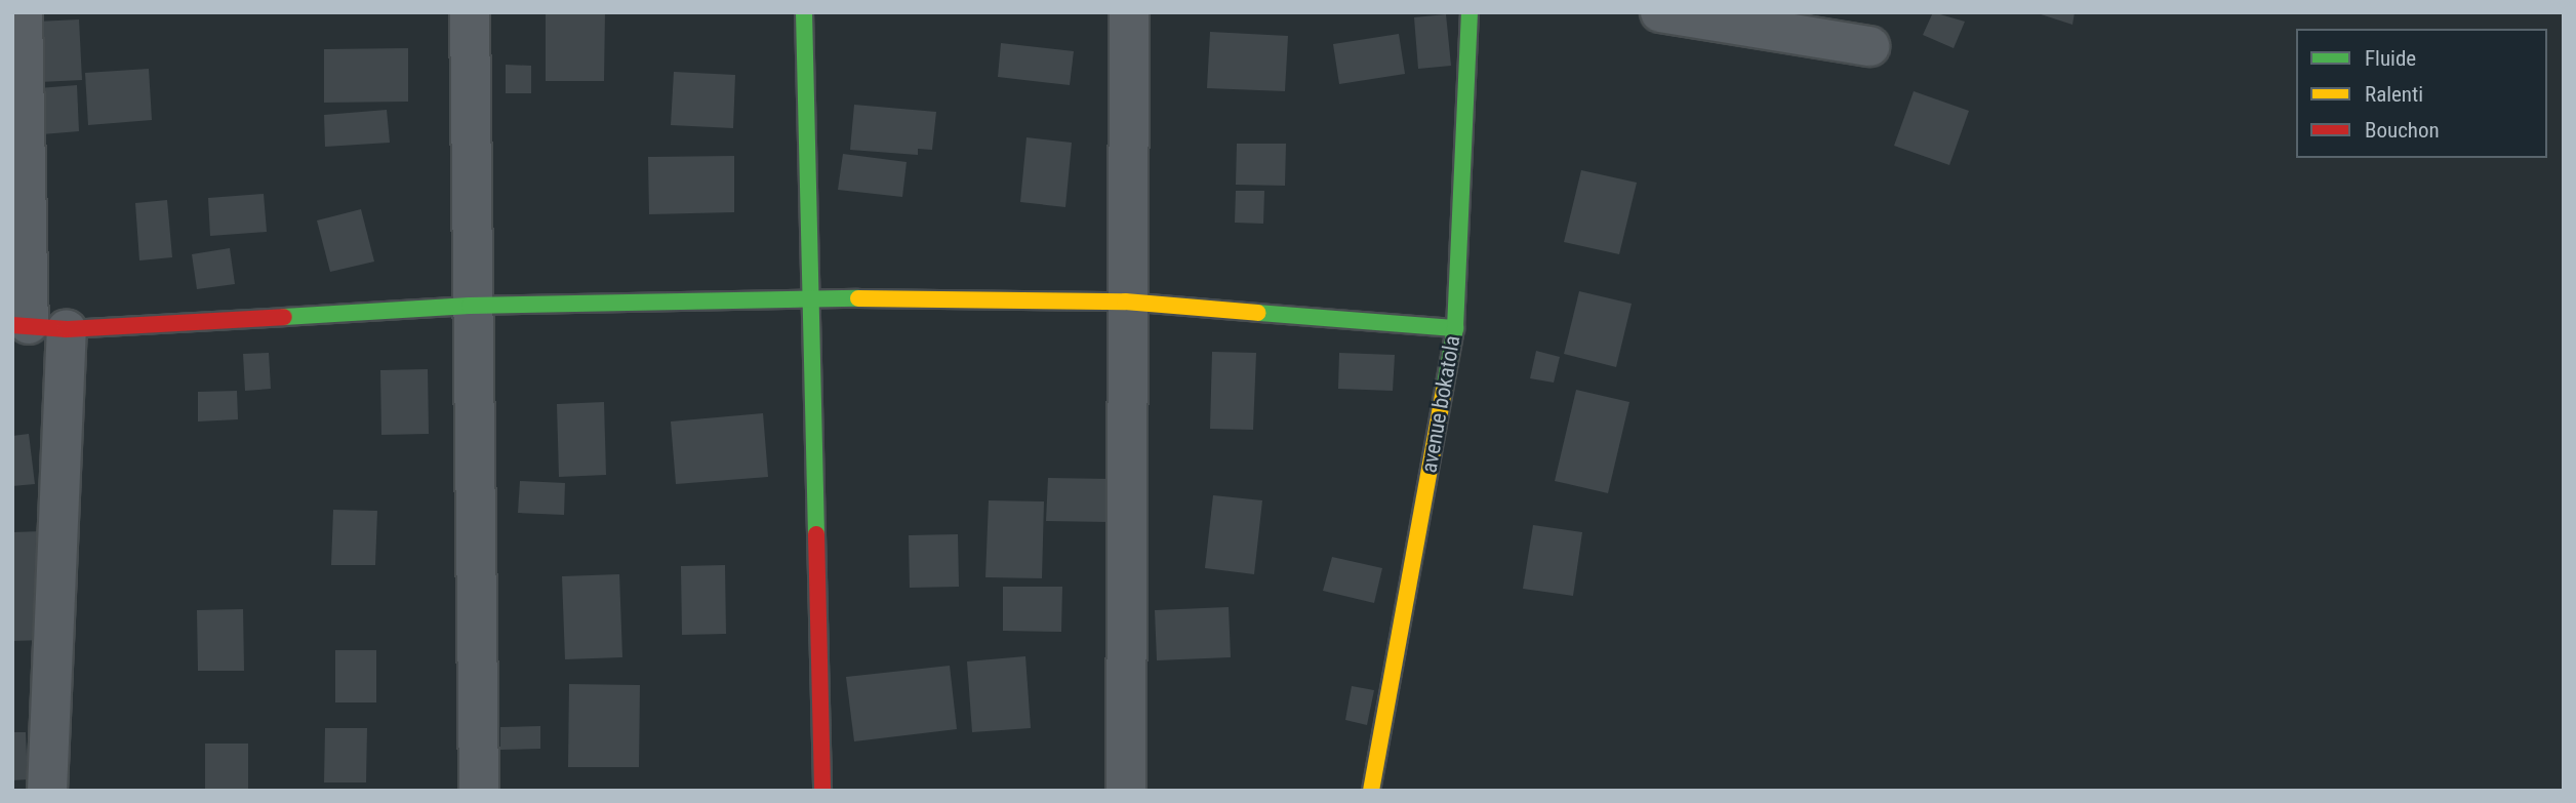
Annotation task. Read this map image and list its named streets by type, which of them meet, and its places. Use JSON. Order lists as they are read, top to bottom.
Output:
{
  "streets": {
    "street": ["avenue bokatola"]
  },
  "legend": ["Fluide", "Ralenti", "Bouchon"]
}
